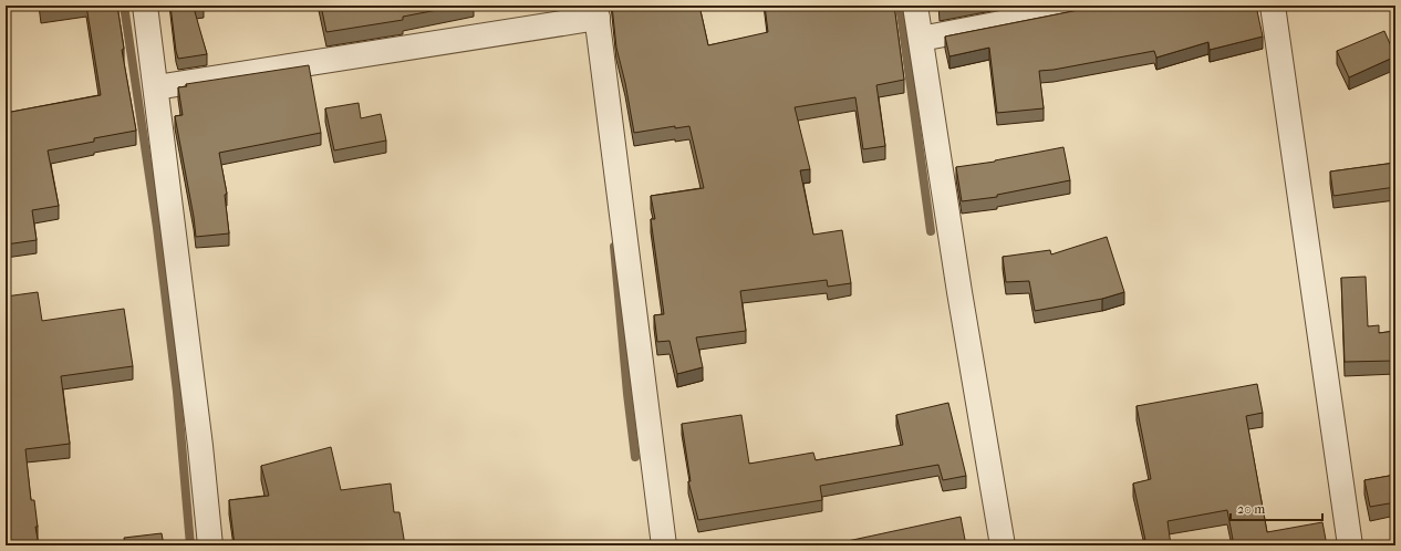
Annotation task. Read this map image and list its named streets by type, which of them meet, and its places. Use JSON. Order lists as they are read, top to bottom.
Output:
{
  "scale_bar": "20 m"
}
